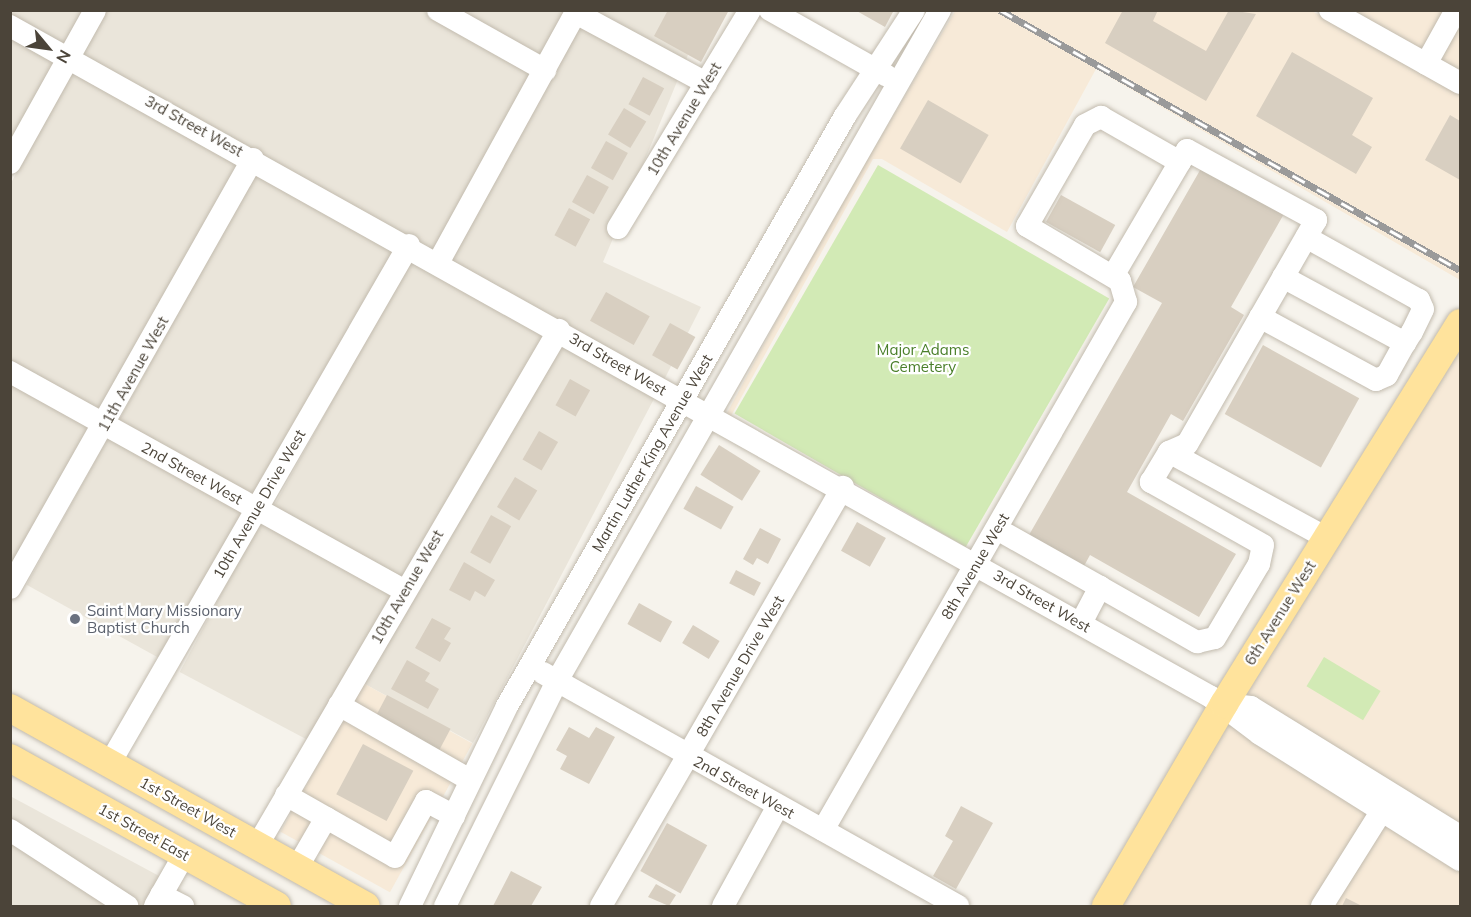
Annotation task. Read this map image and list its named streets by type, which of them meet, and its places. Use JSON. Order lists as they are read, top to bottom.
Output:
{
  "streets": {
    "main road": ["6th Avenue West", "1st Street West", "1st Street East"],
    "street": [
      "10th Avenue West",
      "3rd Street West",
      "11th Avenue West",
      "Martin Luther King Avenue West",
      "2nd Street West",
      "10th Avenue Drive West",
      "8th Avenue West",
      "8th Avenue Drive West"
    ]
  },
  "crossings": [
    ["10th Avenue West", "3rd Street West"],
    ["10th Avenue West", "2nd Street West"],
    ["10th Avenue West", "1st Street West"],
    ["3rd Street West", "11th Avenue West"],
    ["3rd Street West", "Martin Luther King Avenue West"],
    ["3rd Street West", "10th Avenue Drive West"],
    ["3rd Street West", "8th Avenue West"],
    ["3rd Street West", "6th Avenue West"],
    ["3rd Street West", "8th Avenue Drive West"],
    ["11th Avenue West", "2nd Street West"],
    ["Martin Luther King Avenue West", "2nd Street West"],
    ["2nd Street West", "10th Avenue Drive West"],
    ["2nd Street West", "8th Avenue West"],
    ["2nd Street West", "8th Avenue Drive West"],
    ["10th Avenue Drive West", "1st Street West"]
  ],
  "parks": ["Major Adams Cemetery"],
  "places": ["Saint Mary Missionary Baptist Church"],
  "north": "bottom right"
}
